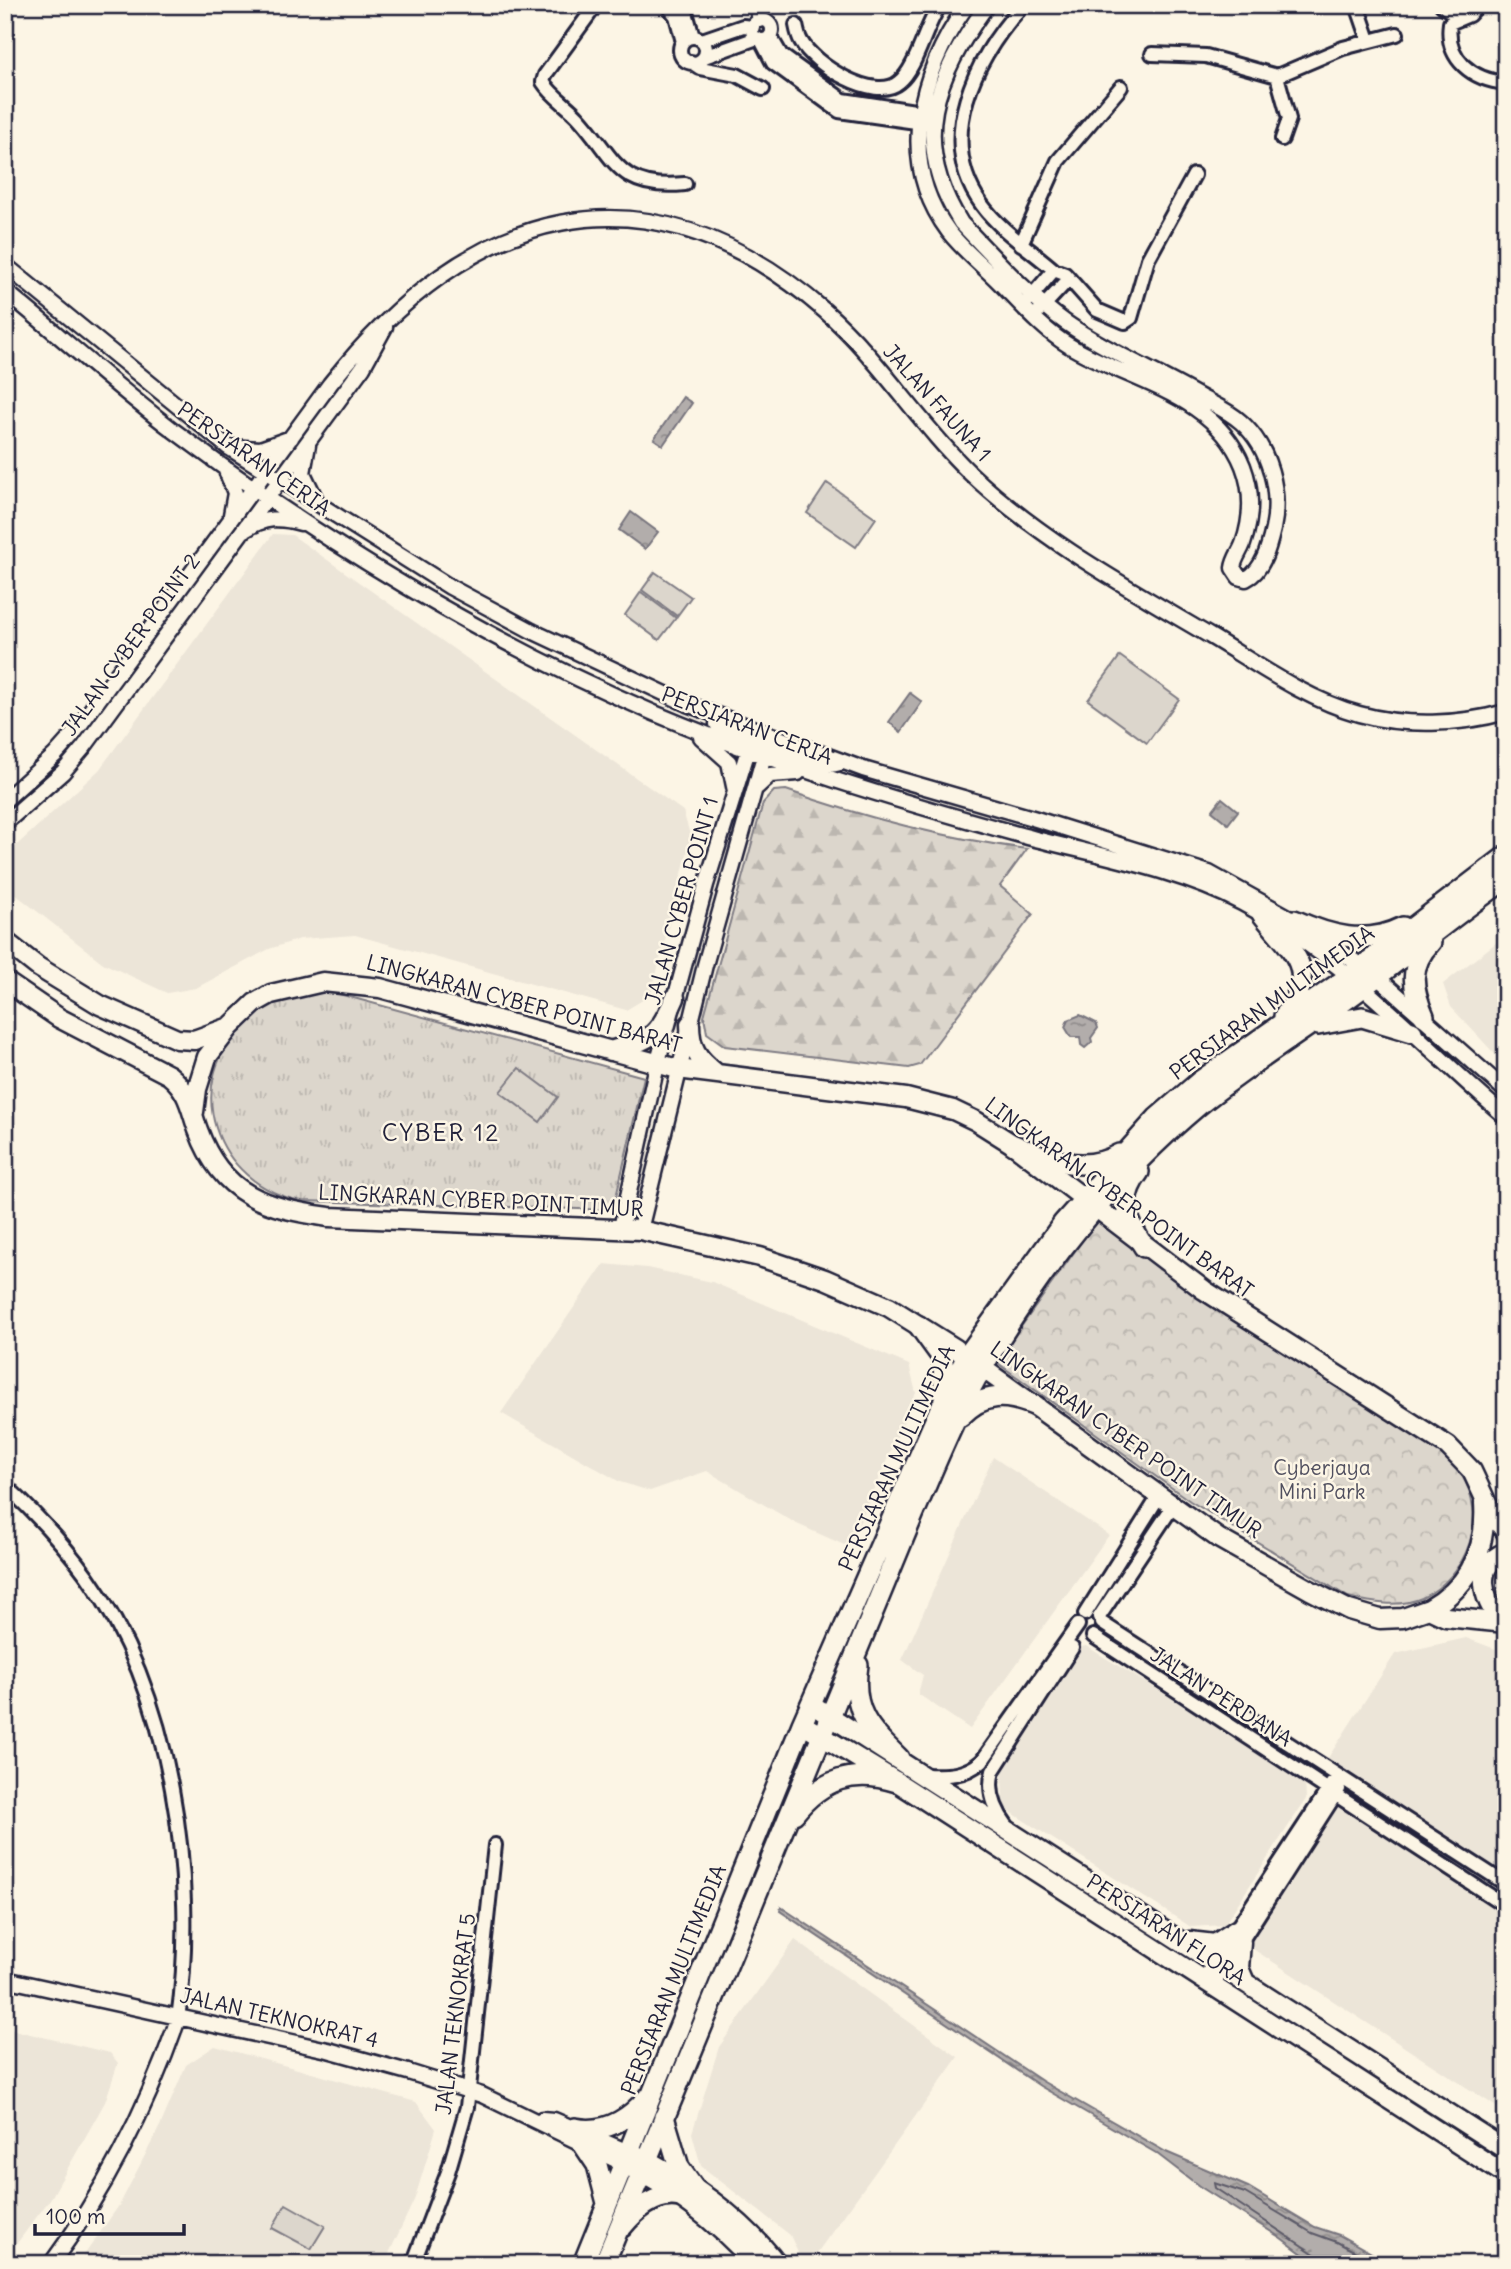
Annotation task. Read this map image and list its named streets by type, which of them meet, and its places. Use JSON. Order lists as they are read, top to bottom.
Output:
{
  "streets": {
    "main road": [
      "PERSIARAN MULTIMEDIA",
      "LINGKARAN CYBER POINT BARAT",
      "LINGKARAN CYBER POINT TIMUR",
      "PERSIARAN FLORA"
    ],
    "street": [
      "JALAN FAUNA 1",
      "PERSIARAN CERIA",
      "JALAN CYBER POINT 2",
      "JALAN CYBER POINT 1",
      "JALAN PERDANA",
      "JALAN TEKNOKRAT 5",
      "JALAN TEKNOKRAT 4"
    ]
  },
  "crossings": [
    ["JALAN FAUNA 1", "PERSIARAN CERIA"],
    ["JALAN FAUNA 1", "JALAN CYBER POINT 2"],
    ["PERSIARAN CERIA", "JALAN CYBER POINT 2"],
    ["PERSIARAN CERIA", "JALAN CYBER POINT 1"],
    ["PERSIARAN CERIA", "PERSIARAN MULTIMEDIA"],
    ["JALAN CYBER POINT 1", "LINGKARAN CYBER POINT BARAT"],
    ["JALAN CYBER POINT 1", "LINGKARAN CYBER POINT TIMUR"],
    ["PERSIARAN MULTIMEDIA", "LINGKARAN CYBER POINT BARAT"],
    ["PERSIARAN MULTIMEDIA", "LINGKARAN CYBER POINT TIMUR"],
    ["PERSIARAN MULTIMEDIA", "PERSIARAN FLORA"],
    ["PERSIARAN MULTIMEDIA", "JALAN TEKNOKRAT 4"],
    ["JALAN TEKNOKRAT 5", "JALAN TEKNOKRAT 4"]
  ],
  "districts": ["CYBER 12"],
  "parks": ["Cyberjaya Mini Park"],
  "scale_bar": "100 m"
}
